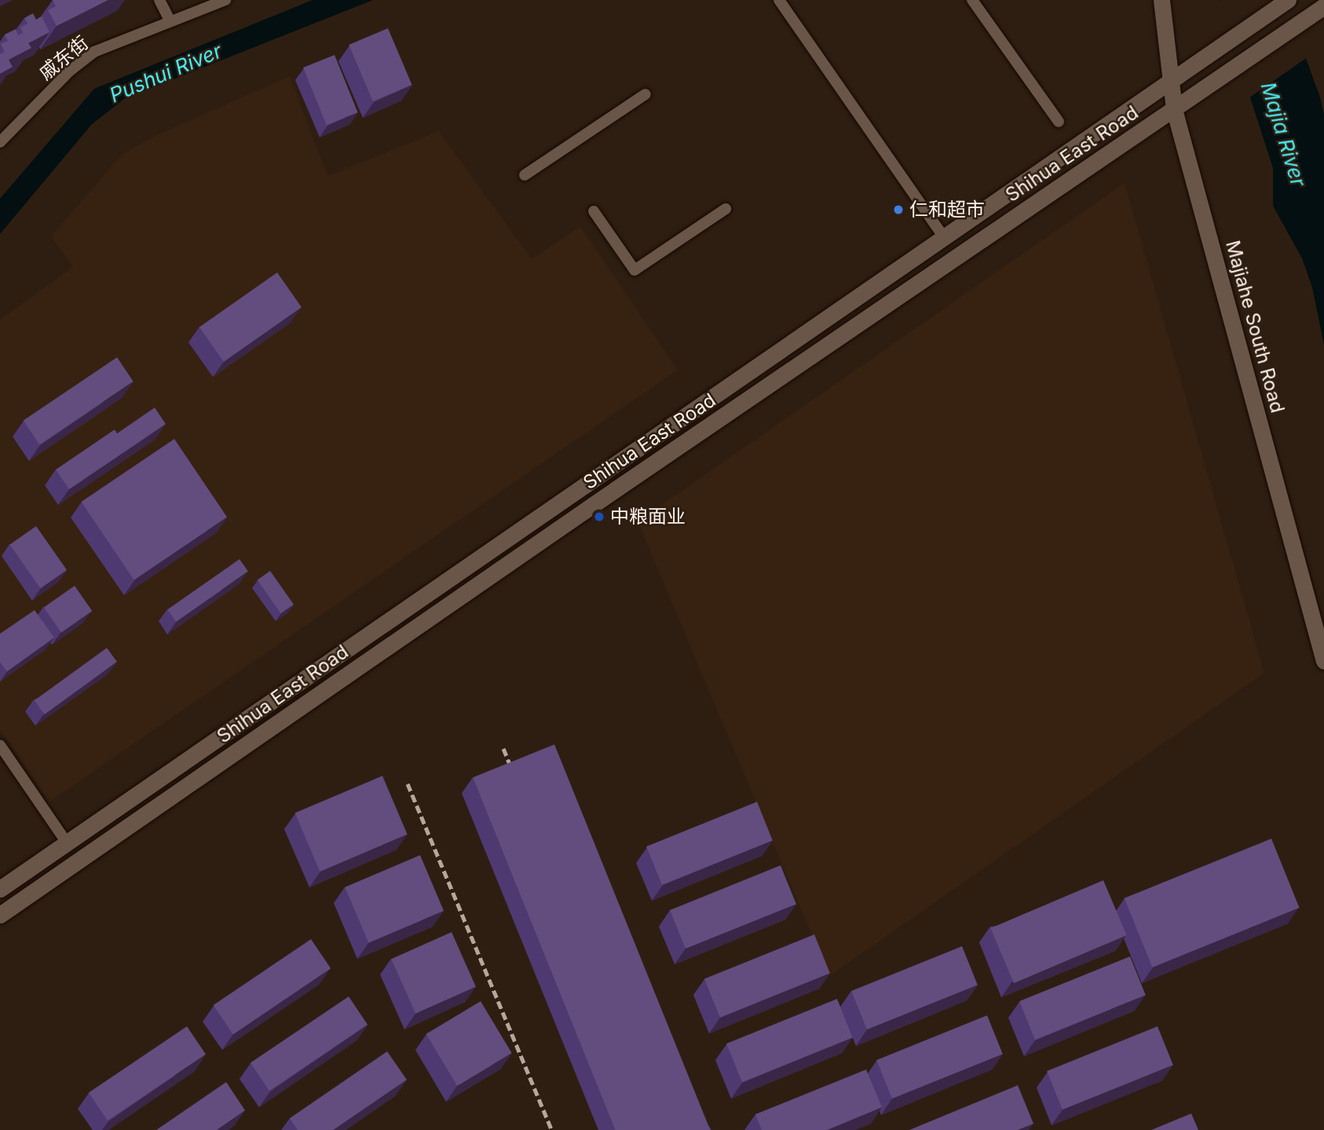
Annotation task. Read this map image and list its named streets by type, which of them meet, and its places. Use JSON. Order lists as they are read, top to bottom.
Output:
{
  "streets": {
    "main road": ["Shihua East Road", "Majiahe South Road"],
    "street": ["戚东街"]
  },
  "crossings": [
    ["Shihua East Road", "Majiahe South Road"]
  ],
  "water": ["Pushui River", "Majia River"],
  "places": ["仁和超市", "中粮面业"]
}
